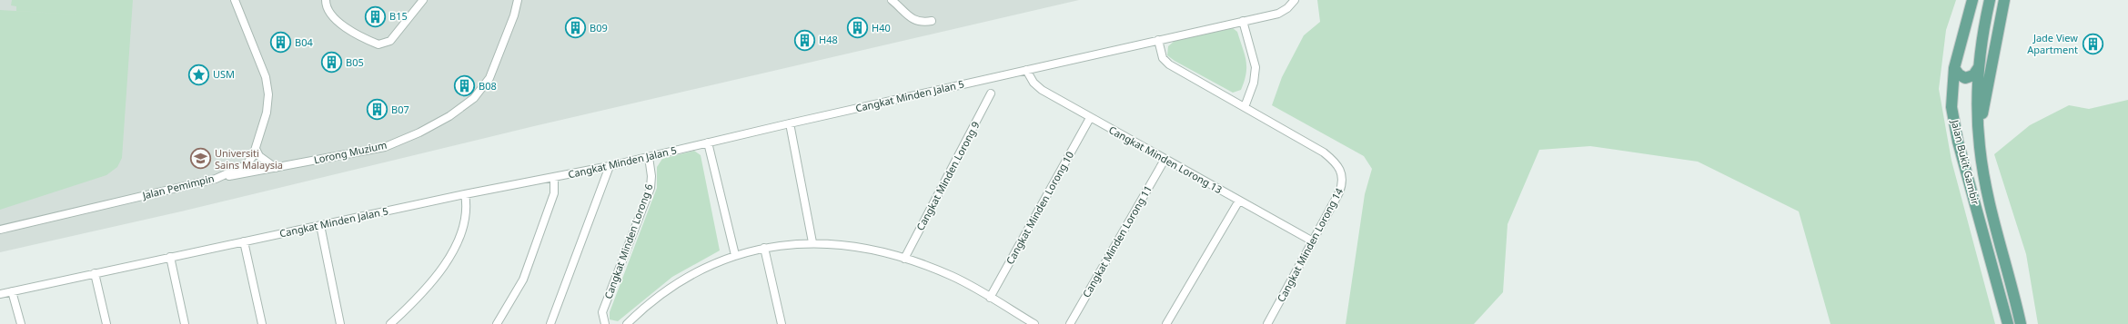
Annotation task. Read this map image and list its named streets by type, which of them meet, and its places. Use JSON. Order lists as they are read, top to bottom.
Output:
{
  "streets": {
    "main road": ["Jalan Bukit Gambir"],
    "street": [
      "Cangkat Minden Jalan 5",
      "Lorong Muzium",
      "Cangkat Minden Lorong 13",
      "Cangkat Minden Lorong 9",
      "Jalan Pemimpin",
      "Cangkat Minden Lorong 10",
      "Cangkat Minden Lorong 6",
      "Cangkat Minden Lorong 11",
      "Cangkat Minden Lorong 14"
    ]
  },
  "crossings": [
    ["Cangkat Minden Jalan 5", "Cangkat Minden Lorong 13"],
    ["Cangkat Minden Jalan 5", "Cangkat Minden Lorong 6"],
    ["Cangkat Minden Jalan 5", "Cangkat Minden Lorong 14"],
    ["Lorong Muzium", "Jalan Pemimpin"],
    ["Cangkat Minden Lorong 13", "Cangkat Minden Lorong 10"],
    ["Cangkat Minden Lorong 13", "Cangkat Minden Lorong 11"],
    ["Cangkat Minden Lorong 13", "Cangkat Minden Lorong 14"]
  ],
  "places": {
    "building": [
      "B15",
      "B09",
      "H40",
      "H48",
      "B04",
      "Jade View Apartment",
      "B05",
      "B08",
      "B07"
    ],
    "place": ["USM"],
    "school or university": ["Universiti Sains Malaysia"]
  }
}
